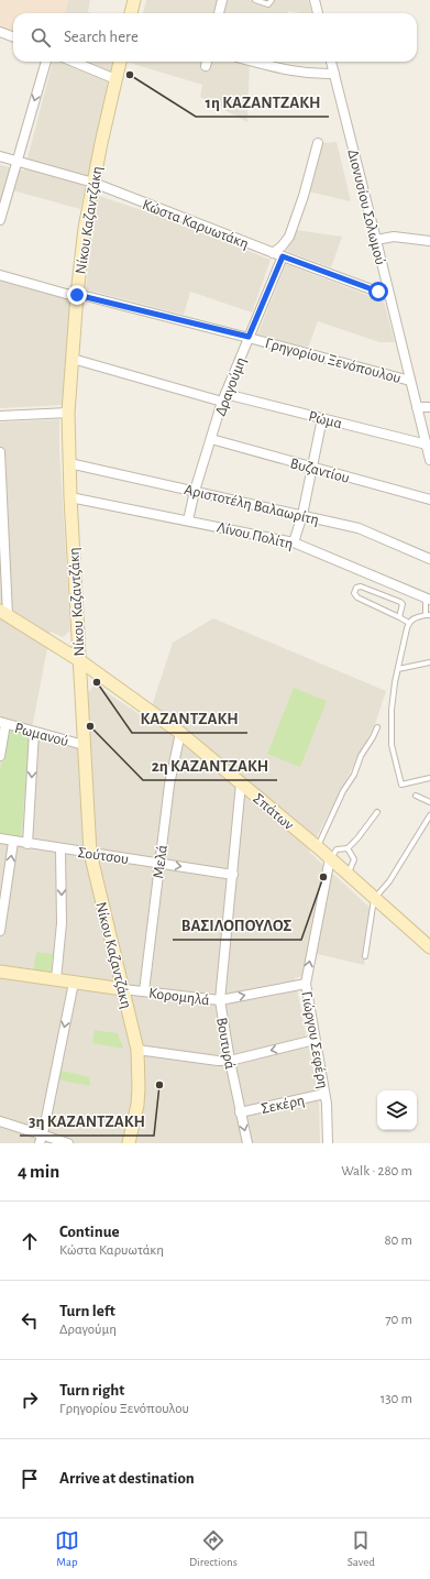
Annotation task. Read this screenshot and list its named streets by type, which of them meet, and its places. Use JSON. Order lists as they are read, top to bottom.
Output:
{
  "streets": {
    "street": [
      "Διονυσίου Σολωμού",
      "Νίκου Καζαντζάκη",
      "Κώστα Καρυωτάκη",
      "Γρηγορίου Ξενόπουλου",
      "Δραγούμη",
      "Ρώμα",
      "Βυζαντίου",
      "Αριστοτέλη Βαλαωρίτη",
      "Λίνου Πολίτη",
      "Ρωμανού",
      "Σπάτων",
      "Σούτσου",
      "Μελά",
      "Κορομηλά",
      "Γιώργου Σεφέρη",
      "Βουτυρά",
      "Σεκέρη"
    ]
  },
  "crossings": [
    ["Διονυσίου Σολωμού", "Κώστα Καρυωτάκη"],
    ["Διονυσίου Σολωμού", "Γρηγορίου Ξενόπουλου"],
    ["Διονυσίου Σολωμού", "Ρώμα"],
    ["Νίκου Καζαντζάκη", "Κώστα Καρυωτάκη"],
    ["Νίκου Καζαντζάκη", "Γρηγορίου Ξενόπουλου"],
    ["Νίκου Καζαντζάκη", "Ρώμα"],
    ["Νίκου Καζαντζάκη", "Αριστοτέλη Βαλαωρίτη"],
    ["Νίκου Καζαντζάκη", "Λίνου Πολίτη"],
    ["Νίκου Καζαντζάκη", "Ρωμανού"],
    ["Νίκου Καζαντζάκη", "Σπάτων"],
    ["Νίκου Καζαντζάκη", "Σούτσου"],
    ["Νίκου Καζαντζάκη", "Κορομηλά"],
    ["Κώστα Καρυωτάκη", "Δραγούμη"],
    ["Γρηγορίου Ξενόπουλου", "Δραγούμη"],
    ["Δραγούμη", "Ρώμα"],
    ["Δραγούμη", "Βυζαντίου"],
    ["Δραγούμη", "Αριστοτέλη Βαλαωρίτη"],
    ["Δραγούμη", "Λίνου Πολίτη"],
    ["Σπάτων", "Μελά"],
    ["Σπάτων", "Γιώργου Σεφέρη"],
    ["Σπάτων", "Βουτυρά"],
    ["Σούτσου", "Μελά"],
    ["Σούτσου", "Βουτυρά"],
    ["Μελά", "Κορομηλά"],
    ["Κορομηλά", "Γιώργου Σεφέρη"],
    ["Κορομηλά", "Βουτυρά"],
    ["Γιώργου Σεφέρη", "Σεκέρη"],
    ["Βουτυρά", "Σεκέρη"]
  ],
  "one_way": ["Γιώργου Σεφέρη"],
  "places": [
    "1η ΚΑΖΑΝΤΖΑΚΗ",
    "ΚΑΖΑΝΤΖΑΚΗ",
    "2η ΚΑΖΑΝΤΖΑΚΗ",
    "ΒΑΣΙΛΟΠΟΥΛΟΣ",
    "3η ΚΑΖΑΝΤΖΑΚΗ"
  ],
  "page": {
    "search": "Search here",
    "heading": ["4 min", "Walk · 280 m"],
    "list": [
      ["Continue", "Κώστα Καρυωτάκη", "80 m"],
      ["Turn left", "Δραγούμη", "70 m"],
      ["Turn right", "Γρηγορίου Ξενόπουλου", "130 m"],
      "Arrive at destination"
    ],
    "nav": ["Map", "Directions", "Saved"]
  }
}
